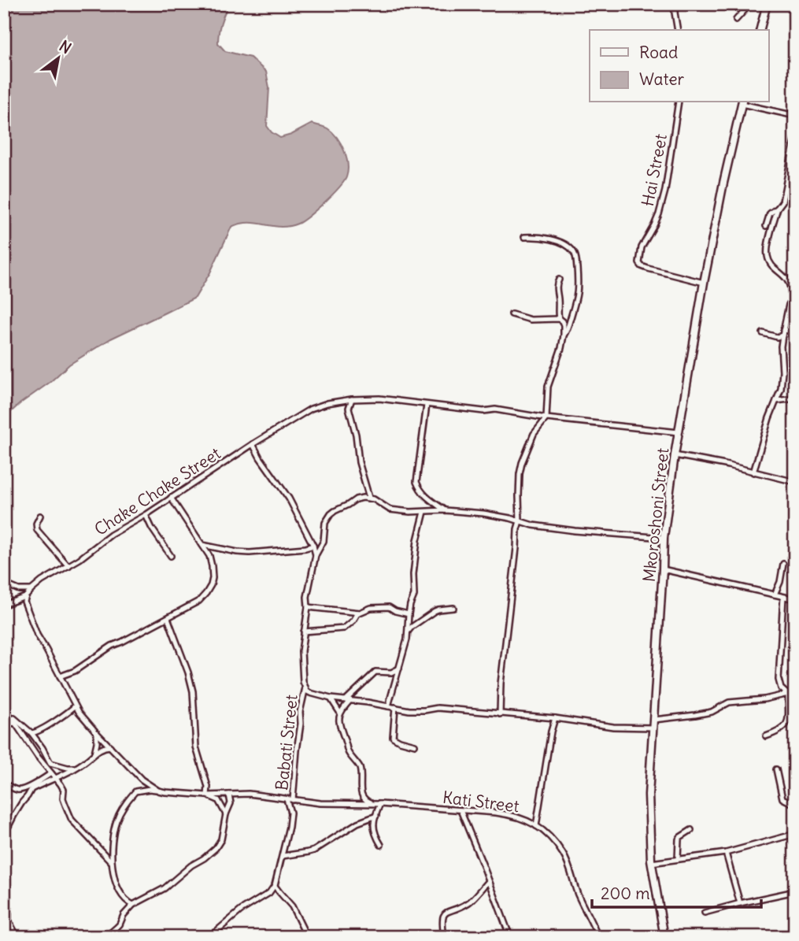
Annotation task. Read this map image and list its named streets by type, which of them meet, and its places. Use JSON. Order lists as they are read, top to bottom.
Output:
{
  "streets": {
    "street": [
      "Hai Street",
      "Chake Chake Street",
      "Mkoroshoni Street",
      "Babati Street",
      "Kati Street"
    ]
  },
  "crossings": [
    ["Hai Street", "Mkoroshoni Street"],
    ["Chake Chake Street", "Mkoroshoni Street"],
    ["Babati Street", "Kati Street"]
  ],
  "legend": ["Road", "Water"],
  "scale_bar": "200 m",
  "north": "top right"
}
